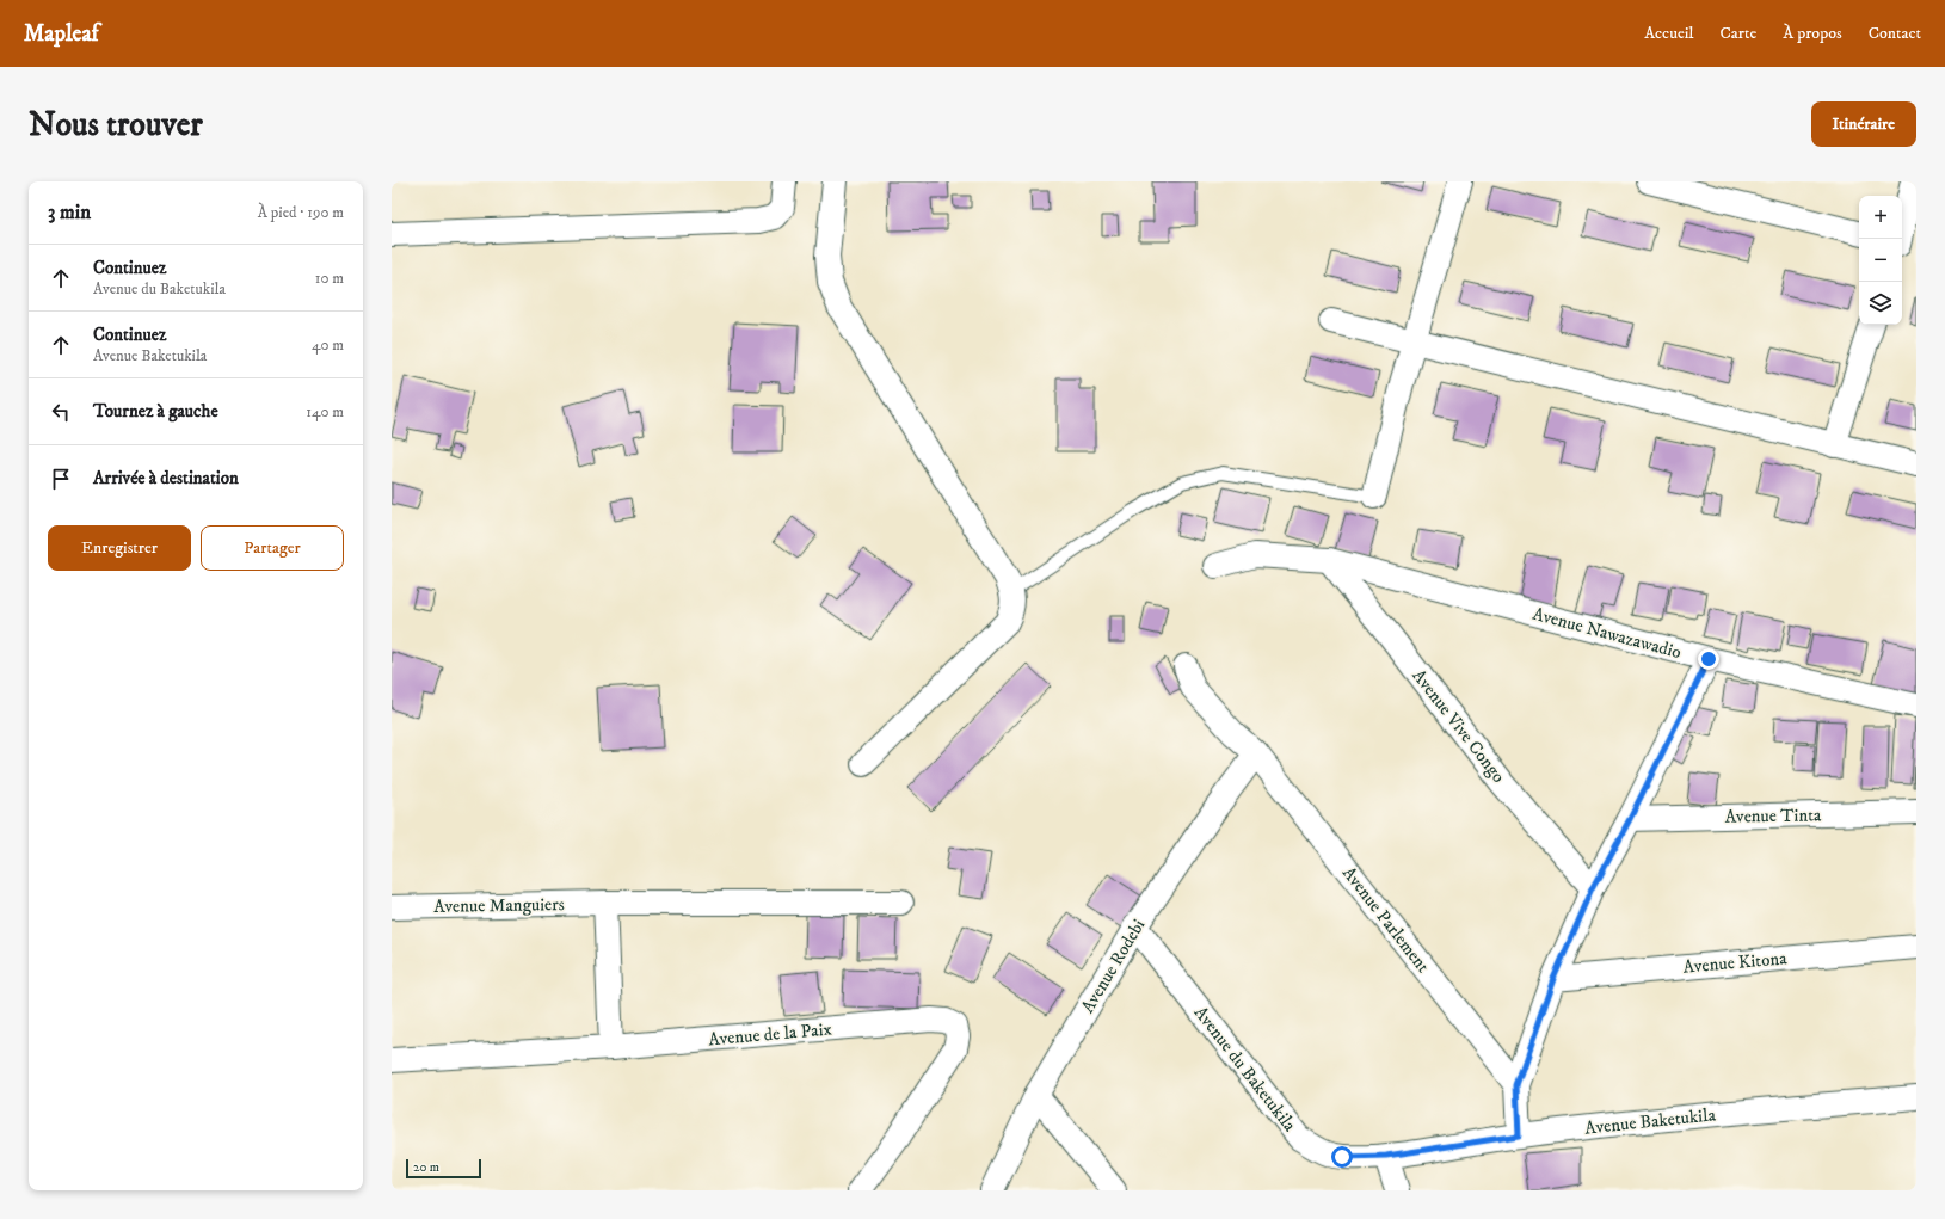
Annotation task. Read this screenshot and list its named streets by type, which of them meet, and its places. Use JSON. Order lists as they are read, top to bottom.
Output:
{
  "streets": {
    "street": [
      "Avenue Nawazawadio",
      "Avenue Vive Congo",
      "Avenue Tinta",
      "Avenue Manguiers",
      "Avenue Parlement",
      "Avenue Kitona",
      "Avenue Rodebi",
      "Avenue de la Paix",
      "Avenue du Baketukila",
      "Avenue Baketukila"
    ]
  },
  "crossings": [
    ["Avenue Nawazawadio", "Avenue Vive Congo"],
    ["Avenue Parlement", "Avenue Rodebi"],
    ["Avenue Rodebi", "Avenue du Baketukila"],
    ["Avenue du Baketukila", "Avenue Baketukila"]
  ],
  "scale_bar": "20 m",
  "page": {
    "header": "Mapleaf",
    "nav": [
      "Accueil",
      "Carte",
      "À propos",
      "Contact"
    ],
    "buttons": [
      "Itinéraire",
      ["Enregistrer", "Partager"]
    ],
    "title": "Nous trouver",
    "heading": ["3 min", "À pied · 190 m"],
    "map_buttons": ["+", "−"],
    "list": [
      ["Continuez", "Avenue du Baketukila", "10 m"],
      ["Continuez", "Avenue Baketukila", "40 m"],
      ["Tournez à gauche", "140 m"],
      "Arrivée à destination"
    ],
    "scale": "20 m"
  }
}
